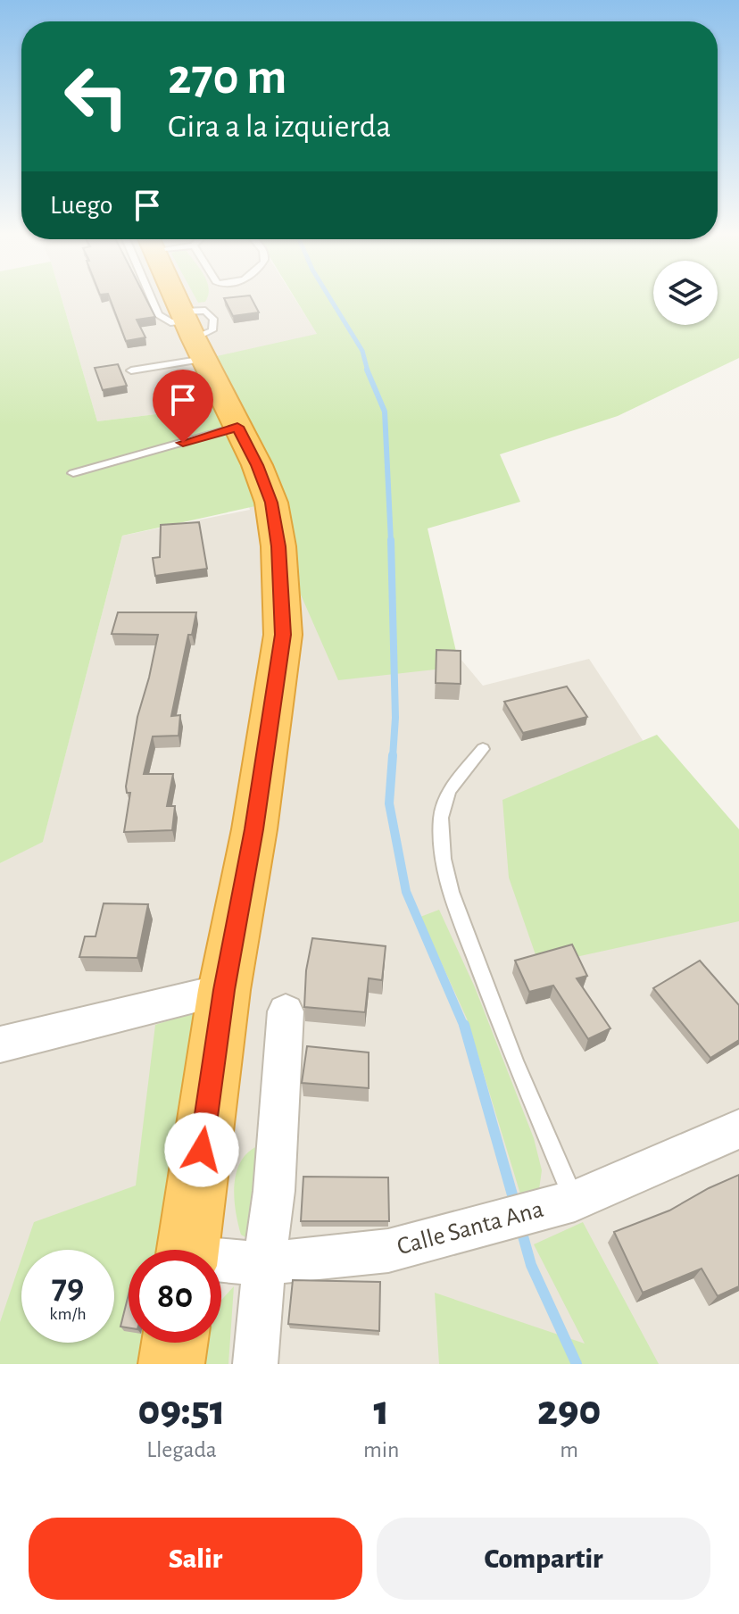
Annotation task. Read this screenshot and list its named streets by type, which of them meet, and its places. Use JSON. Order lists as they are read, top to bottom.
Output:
{
  "streets": {
    "street": ["Calle Santa Ana"]
  },
  "page": {
    "turn": ["270 m", "Gira a la izquierda"],
    "then": "Luego",
    "speed": "79 km/h",
    "limit": "80",
    "eta": [
      "09:51",
      "Llegada",
      "1",
      "min",
      "290",
      "m"
    ],
    "buttons": ["Salir", "Compartir"]
  }
}
